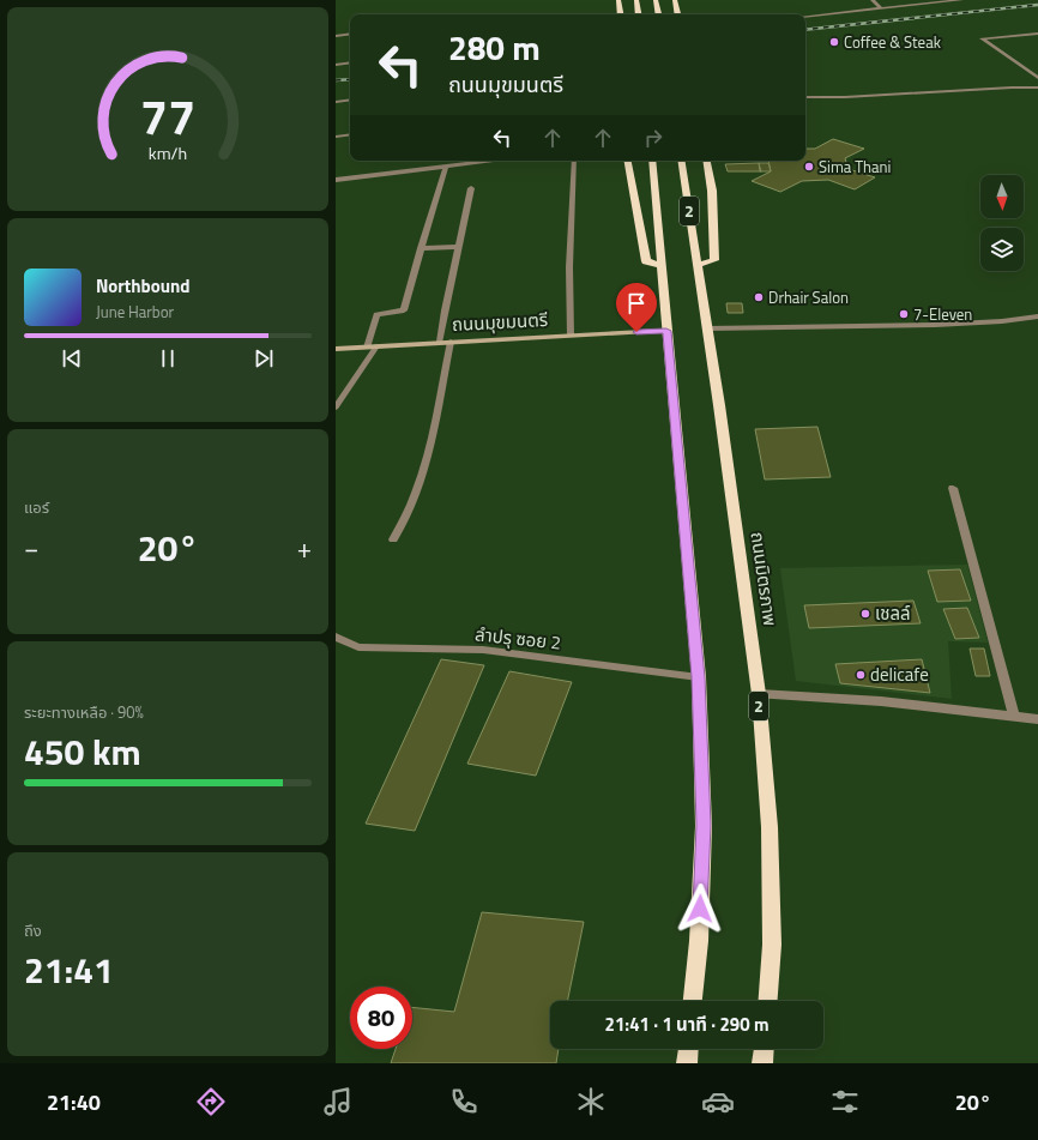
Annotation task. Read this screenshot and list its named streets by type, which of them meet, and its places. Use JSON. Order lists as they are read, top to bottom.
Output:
{
  "streets": {
    "highway": ["2", "ถนนมิตรภาพ"],
    "main road": ["ถนนมุขมนตรี"],
    "street": ["ลำปรุ ซอย 2"]
  },
  "crossings": [
    ["2", "ถนนมุขมนตรี"],
    ["2", "ลำปรุ ซอย 2"]
  ],
  "places": [
    "Coffee & Steak",
    "Sima Thani",
    "Drhair Salon",
    "7-Eleven",
    "เชลล์",
    "delicafe"
  ],
  "north": "bottom",
  "page": {
    "turn": ["280 m", "ถนนมุขมนตรี"],
    "song": ["Northbound", "June Harbor"],
    "tile": [
      "แอร์",
      ["ระยะทางเหลือ · 90%", "450 km"],
      ["ถึง", "21:41"]
    ],
    "heat": ["−", "20°", "+"],
    "limit": "80",
    "trip": "21:41 · 1 นาที · 290 m",
    "tabs": ["21:40", "20°"],
    "gauge": ["77", "km/h"]
  }
}
